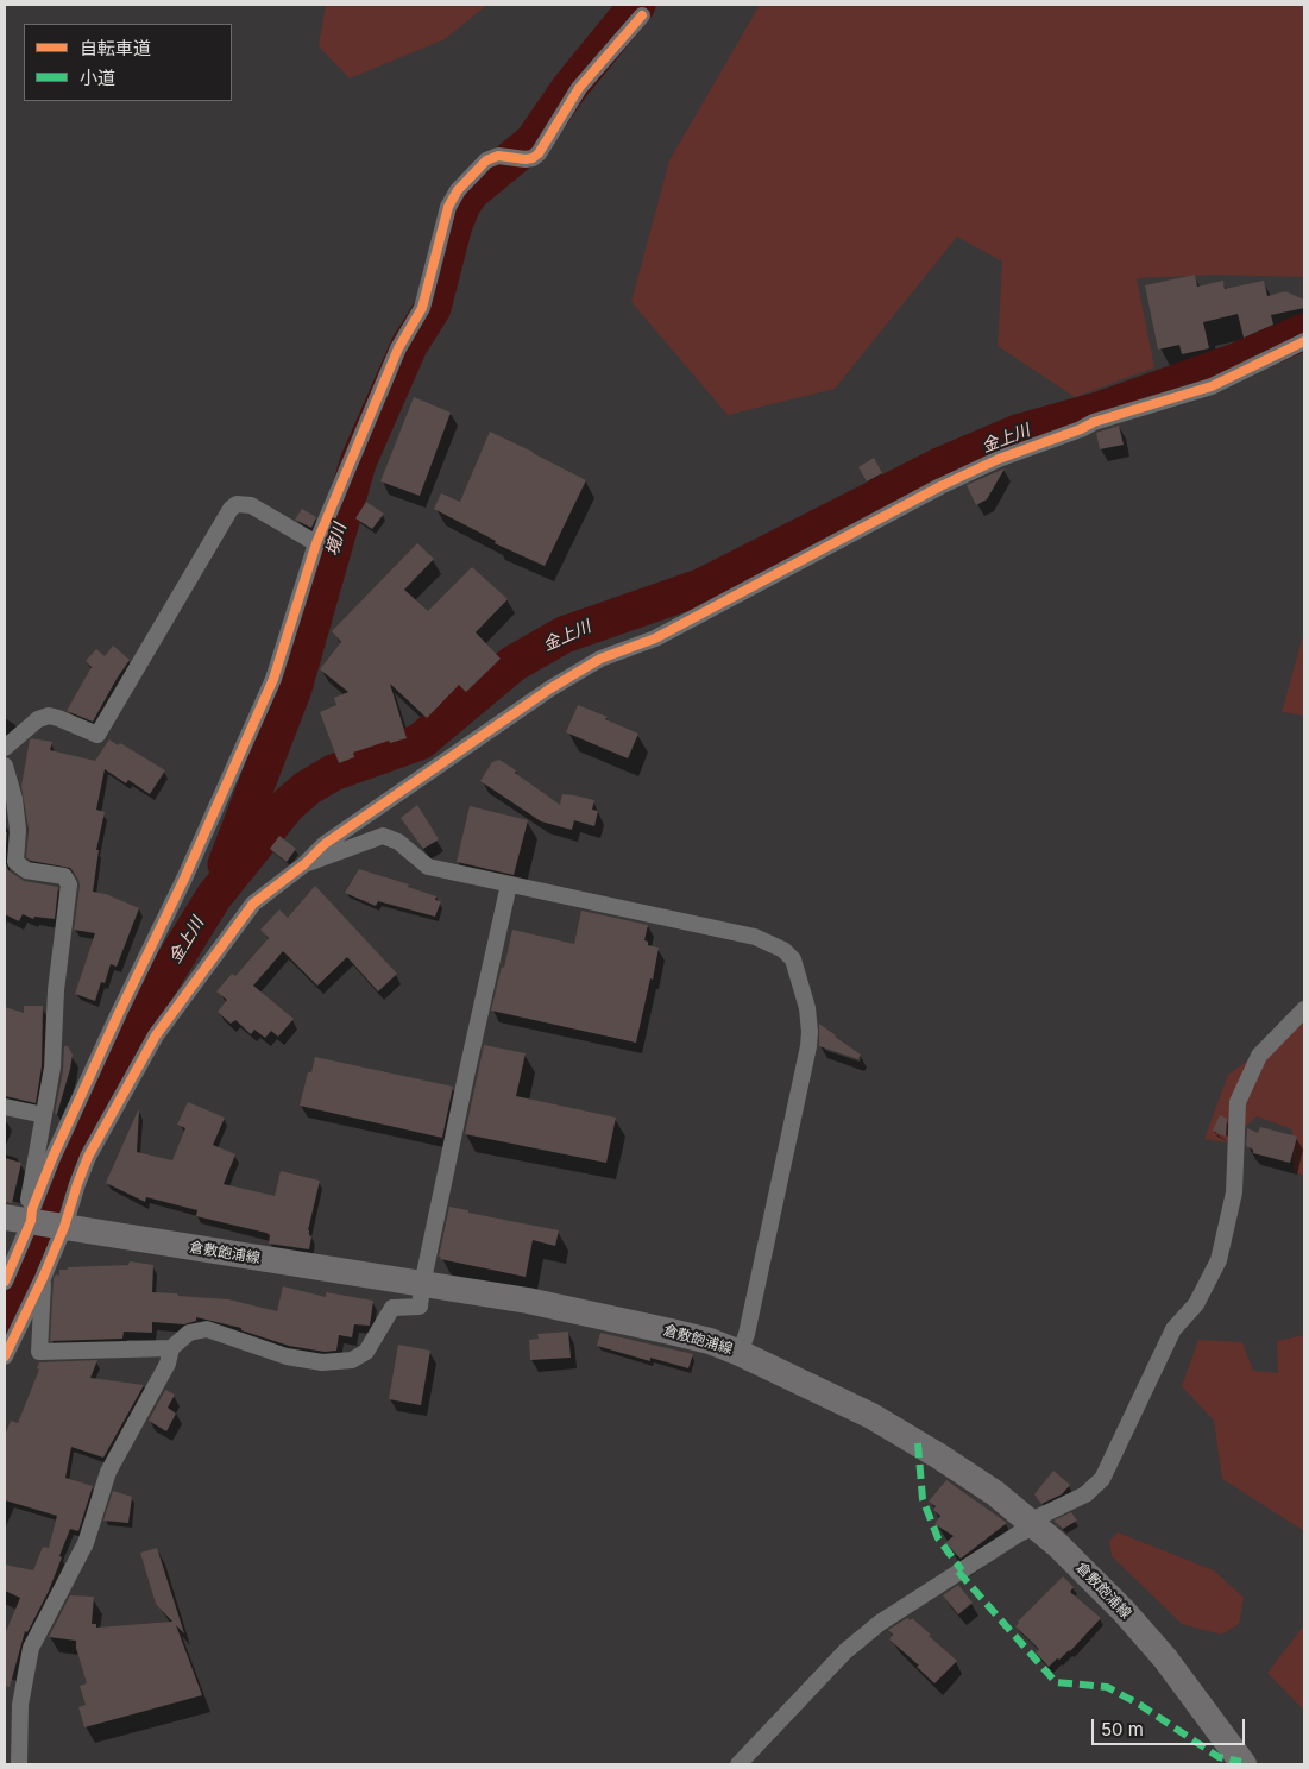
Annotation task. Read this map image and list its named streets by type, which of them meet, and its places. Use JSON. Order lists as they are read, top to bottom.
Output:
{
  "streets": {
    "main road": ["倉敷飽浦線"]
  },
  "water": ["金上川", "境川"],
  "legend": ["自転車道", "小道"],
  "scale_bar": "50 m"
}
